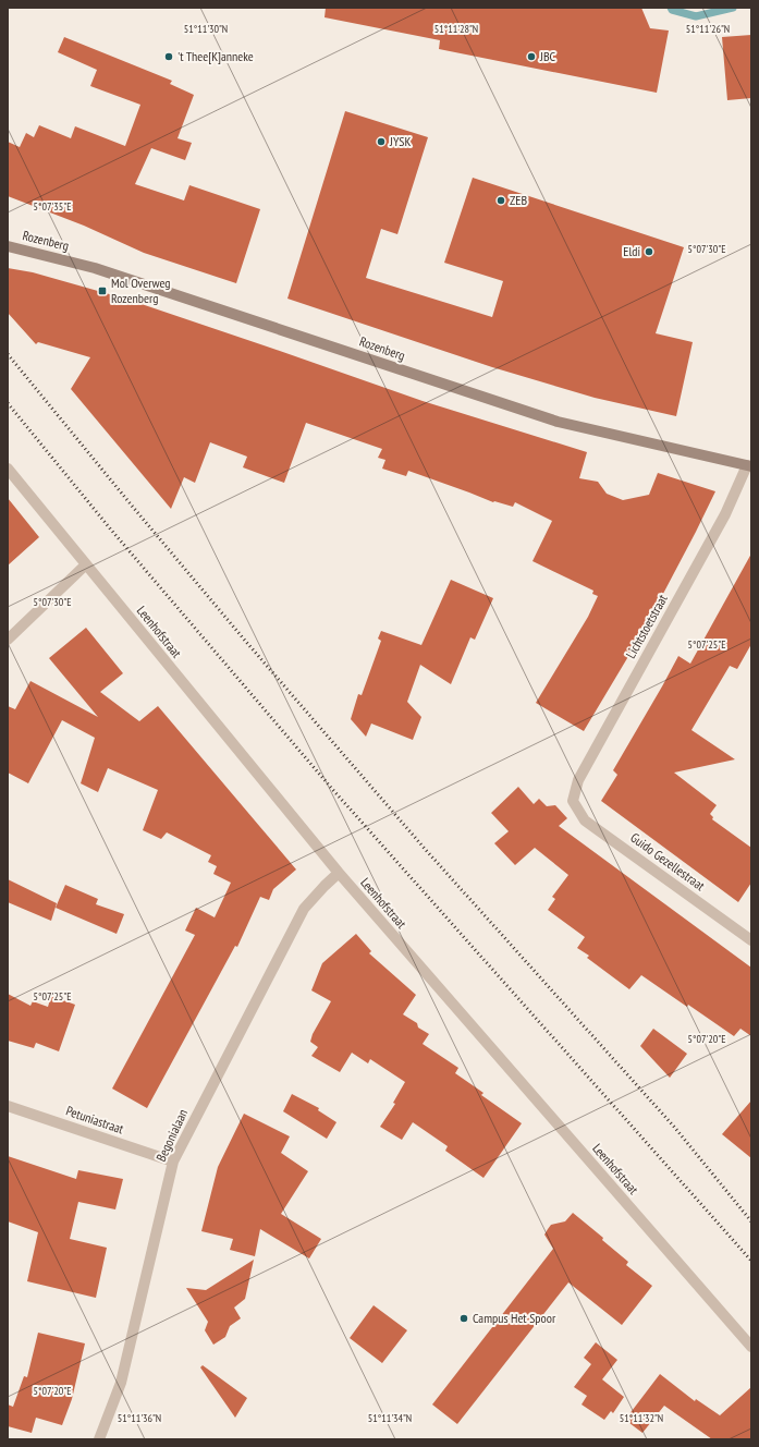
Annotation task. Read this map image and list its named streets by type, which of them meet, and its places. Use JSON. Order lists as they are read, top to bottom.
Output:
{
  "streets": {
    "main road": ["Rozenberg"],
    "street": [
      "Lichtstoetstraat",
      "Leenhofstraat",
      "Guido Gezellestraat",
      "Petuniastraat",
      "Begonialaan"
    ]
  },
  "crossings": [
    ["Rozenberg", "Lichtstoetstraat"],
    ["Lichtstoetstraat", "Guido Gezellestraat"],
    ["Leenhofstraat", "Begonialaan"],
    ["Petuniastraat", "Begonialaan"]
  ],
  "places": {
    "other": [
      "'t Thee[K]anneke",
      "JBC",
      "JYSK",
      "ZEB",
      "Eldi",
      "Campus Het Spoor"
    ],
    "transit": ["Mol Overweg Rozenberg"]
  },
  "coordinates": [
    "51°11'30\"N",
    "51°11'28\"N",
    "51°11'26\"N",
    "5°07'35\"E",
    "5°07'30\"E",
    "5°07'25\"E",
    "5°07'20\"E",
    "51°11'36\"N",
    "51°11'34\"N",
    "51°11'32\"N"
  ]
}
